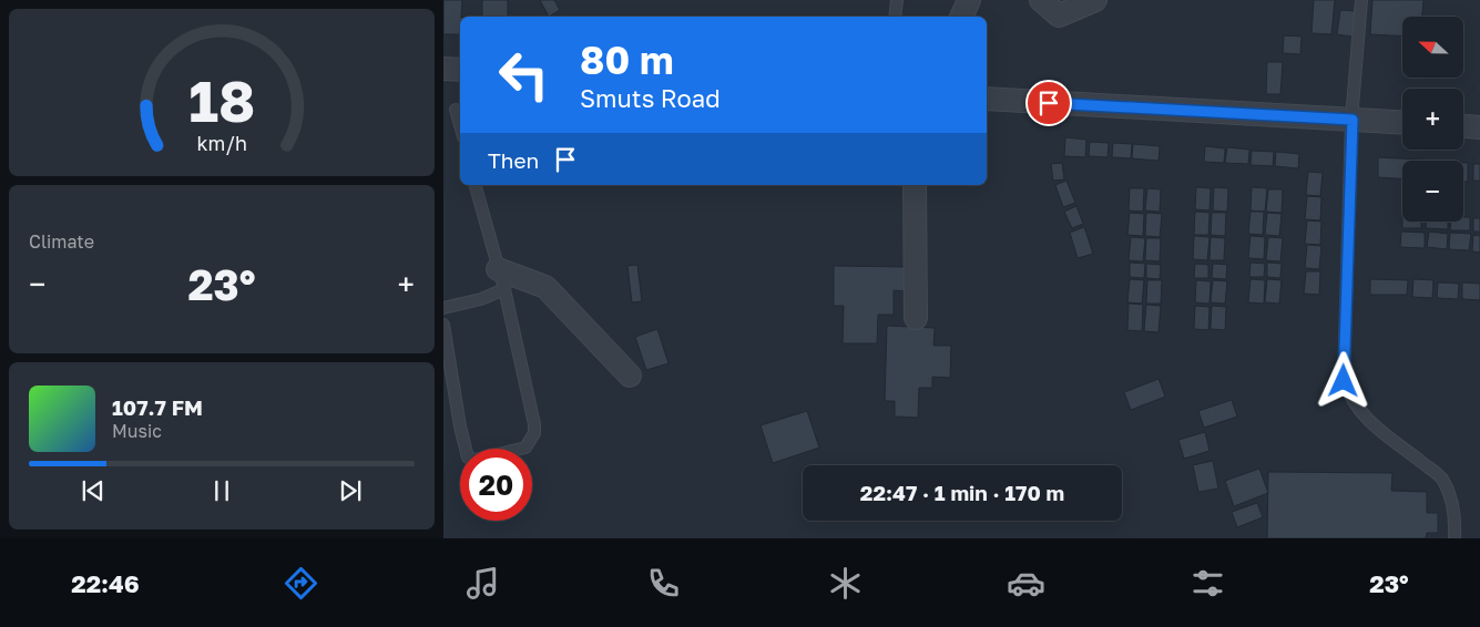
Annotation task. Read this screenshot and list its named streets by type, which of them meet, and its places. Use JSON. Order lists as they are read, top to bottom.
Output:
{
  "north": "left",
  "page": {
    "map_buttons": ["+", "−"],
    "turn": ["80 m", "Smuts Road"],
    "then": "Then",
    "tile": "Climate",
    "heat": ["−", "23°", "+"],
    "song": ["107.7 FM", "Music"],
    "limit": "20",
    "trip": "22:47 · 1 min · 170 m",
    "tabs": ["22:46", "23°"],
    "gauge": ["18", "km/h"]
  }
}
